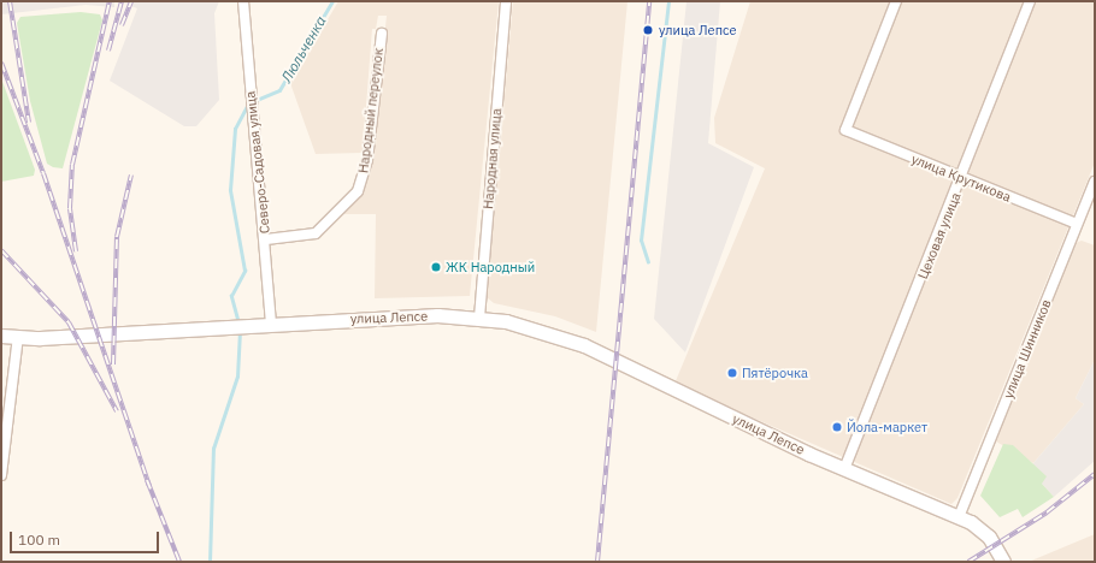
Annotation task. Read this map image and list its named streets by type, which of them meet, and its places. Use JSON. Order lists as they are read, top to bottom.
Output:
{
  "streets": {
    "main road": ["улица Лепсе"],
    "street": [
      "Народный переулок",
      "Народная улица",
      "Северо-Садовая улица",
      "улица Крутикова",
      "Цеховая улица",
      "улица Шинников"
    ]
  },
  "crossings": [
    ["Народный переулок", "Северо-Садовая улица"],
    ["Народная улица", "улица Лепсе"],
    ["Северо-Садовая улица", "улица Лепсе"],
    ["улица Крутикова", "Цеховая улица"],
    ["улица Крутикова", "улица Шинников"],
    ["Цеховая улица", "улица Лепсе"],
    ["улица Лепсе", "улица Шинников"]
  ],
  "water": ["Люльченка"],
  "places": [
    "улица Лепсе",
    "ЖК Народный",
    "Пятёрочка",
    "Йола-маркет"
  ],
  "scale_bar": "100 m"
}
